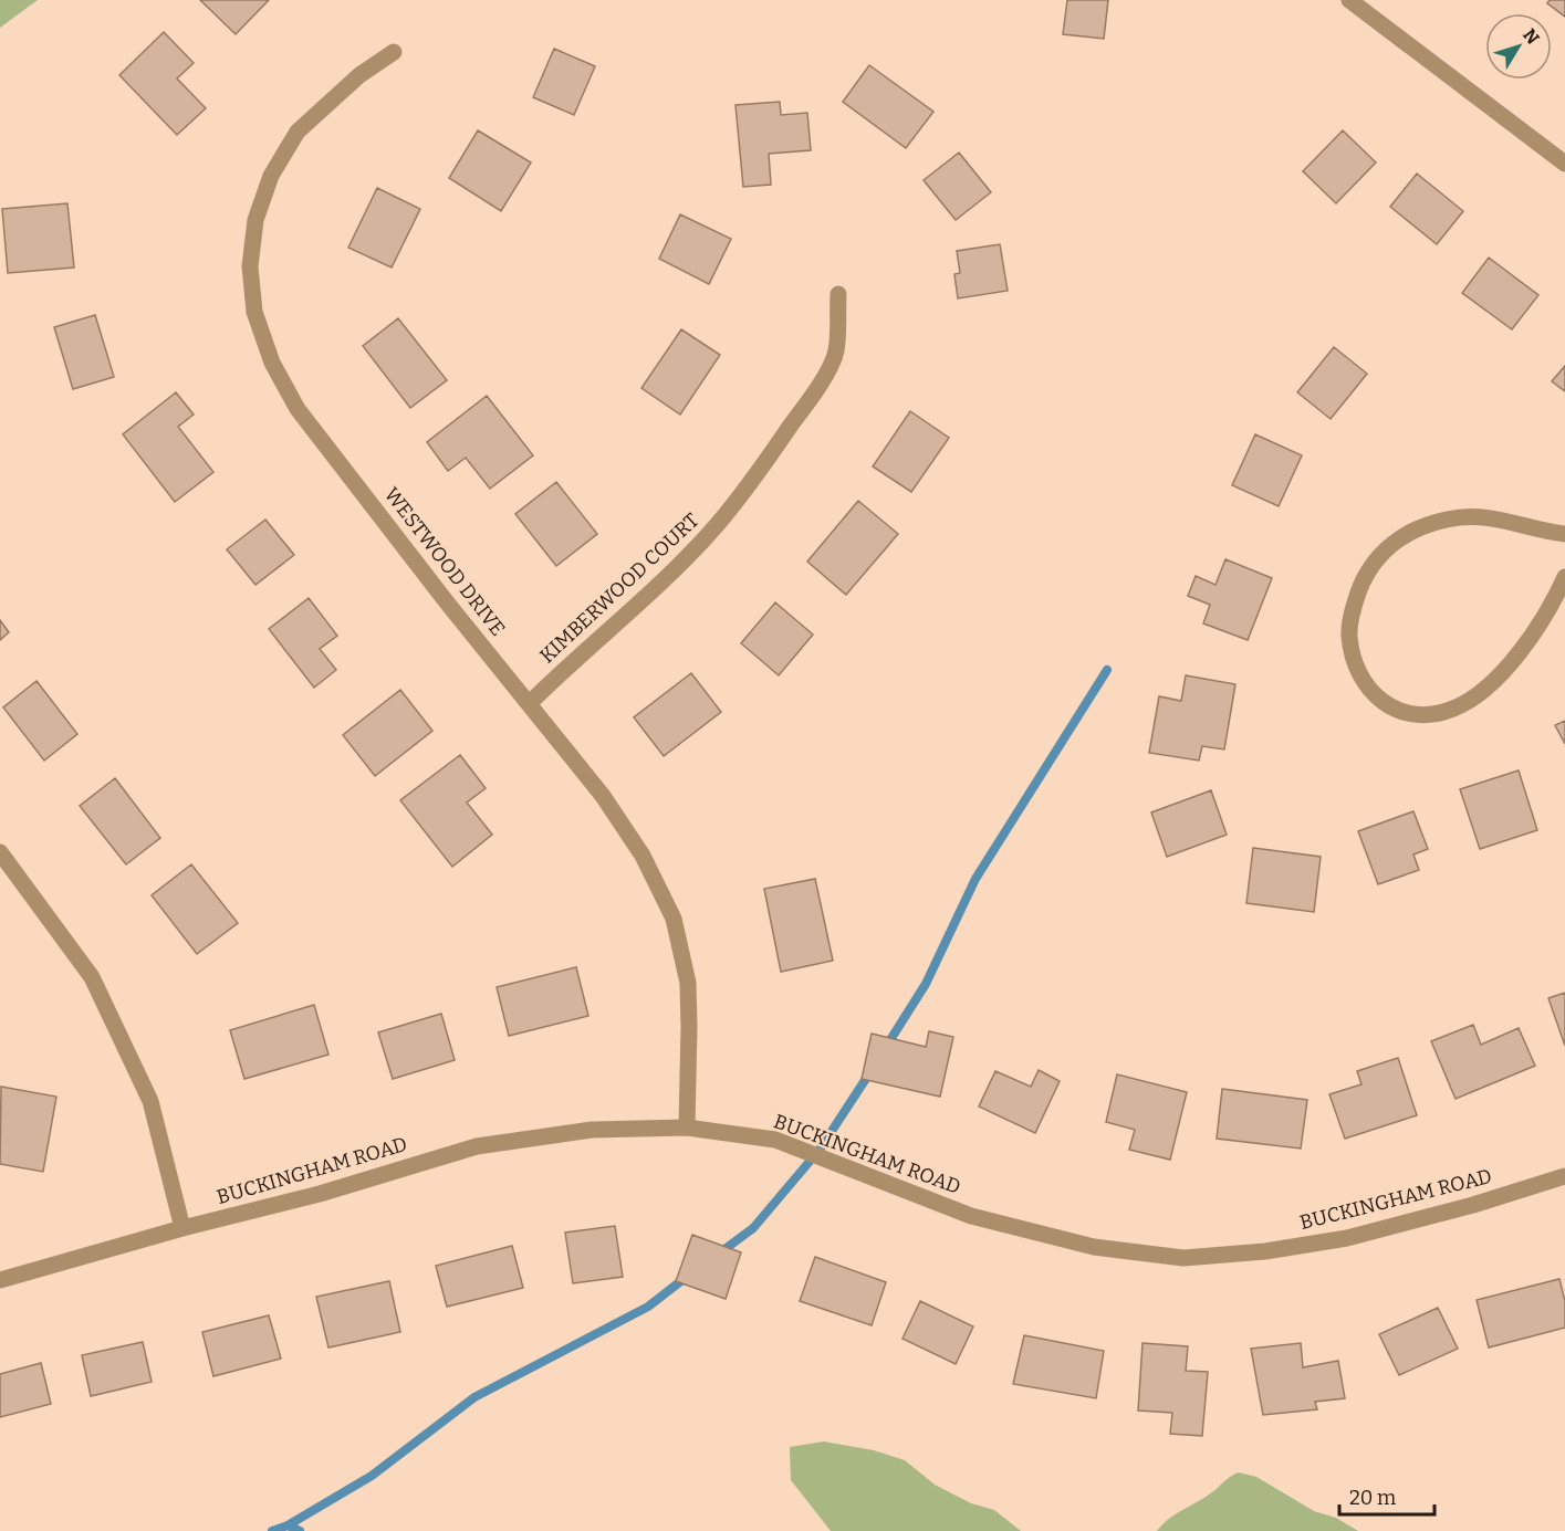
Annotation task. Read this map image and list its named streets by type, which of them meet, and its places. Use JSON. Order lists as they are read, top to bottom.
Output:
{
  "streets": {
    "street": ["WESTWOOD DRIVE", "KIMBERWOOD COURT", "BUCKINGHAM ROAD"]
  },
  "crossings": [
    ["WESTWOOD DRIVE", "KIMBERWOOD COURT"],
    ["WESTWOOD DRIVE", "BUCKINGHAM ROAD"]
  ],
  "scale_bar": "20 m",
  "north": "top right"
}
